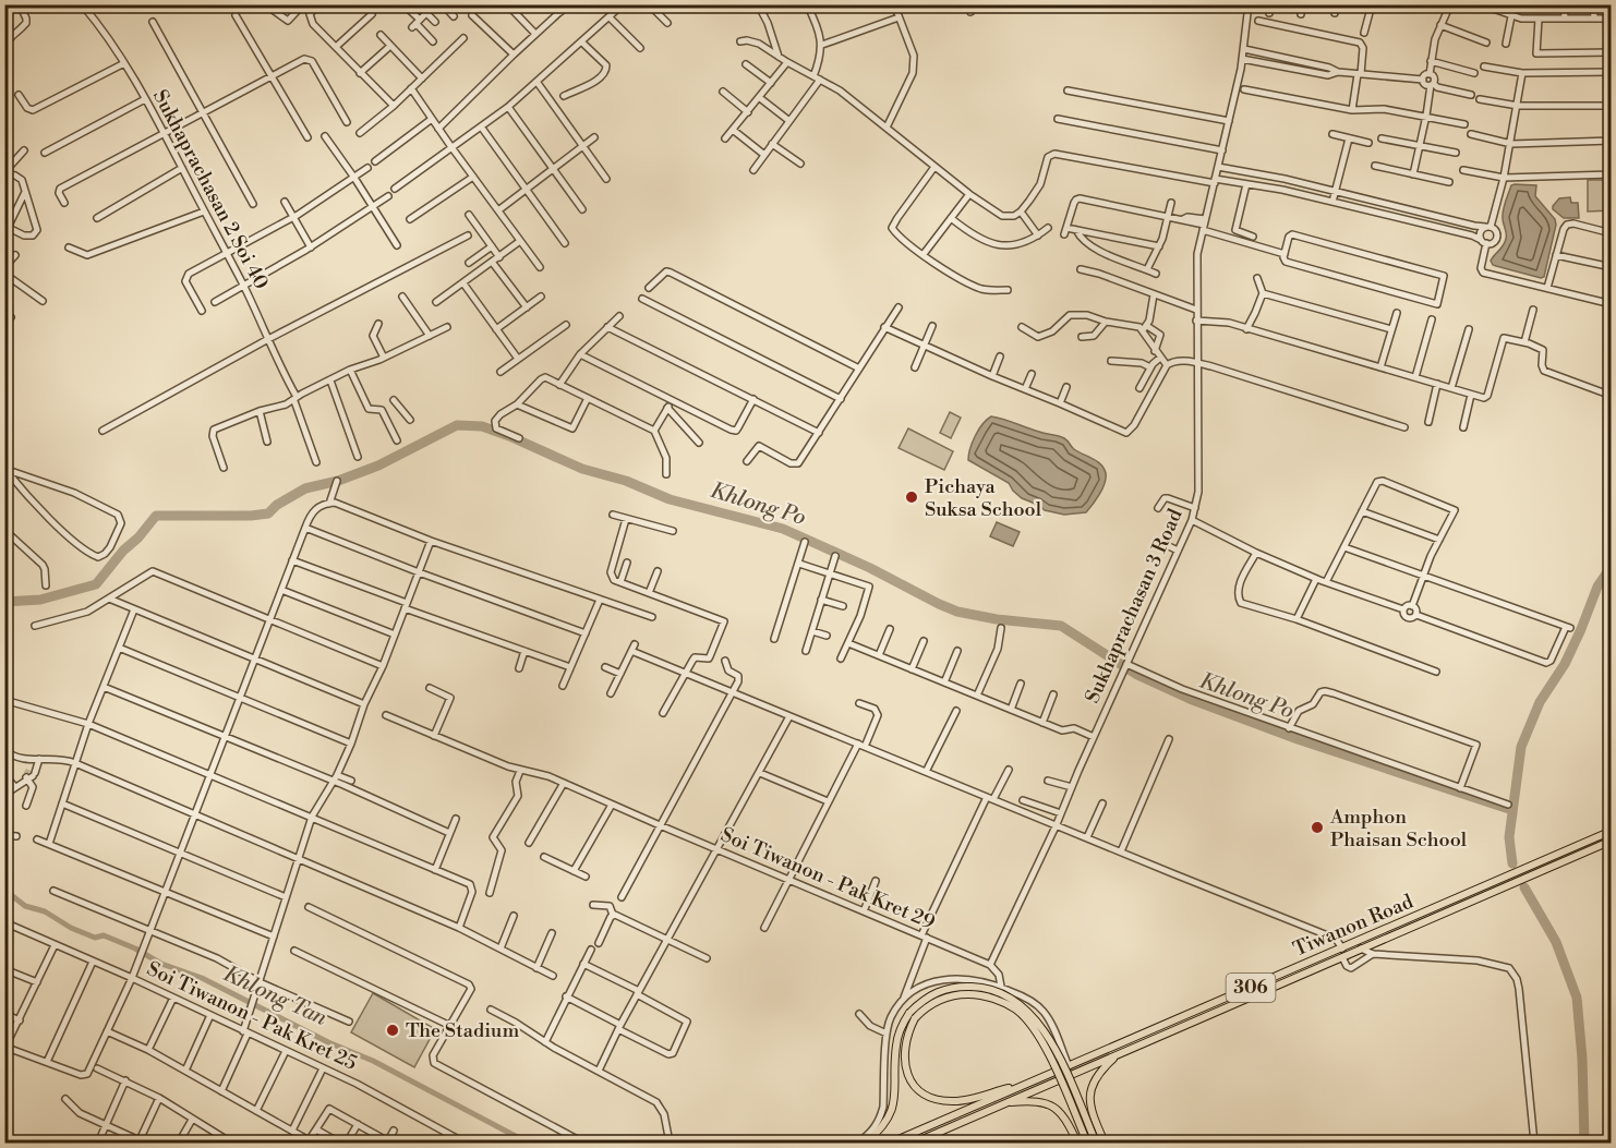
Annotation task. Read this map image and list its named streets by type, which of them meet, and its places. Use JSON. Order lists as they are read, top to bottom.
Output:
{
  "streets": {
    "main road": ["Tiwanon Road", "306"],
    "street": [
      "Sukhaprachasan 2 Soi 40",
      "Sukhaprachasan 3 Road",
      "Soi Tiwanon - Pak Kret 29",
      "Soi Tiwanon - Pak Kret 25"
    ]
  },
  "crossings": [
    ["Sukhaprachasan 3 Road", "Soi Tiwanon - Pak Kret 29"]
  ],
  "water": ["Khlong Po", "Khlong Tan"],
  "places": ["Pichaya Suksa School", "Amphon Phaisan School", "The Stadium"]
}
